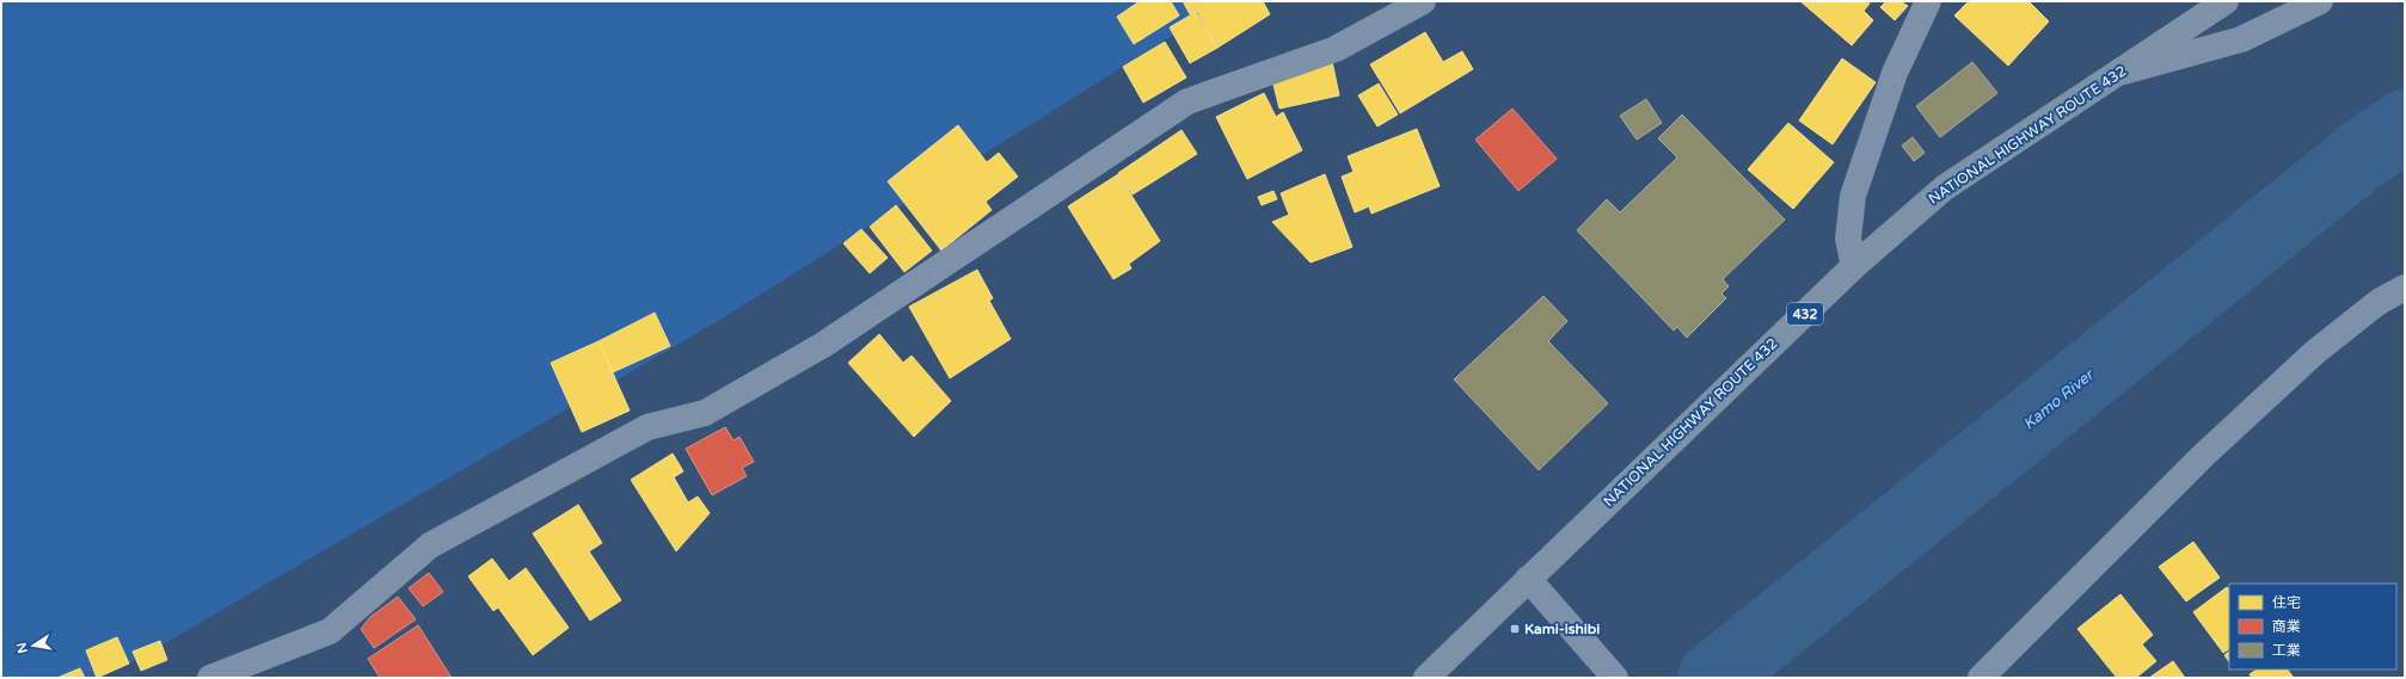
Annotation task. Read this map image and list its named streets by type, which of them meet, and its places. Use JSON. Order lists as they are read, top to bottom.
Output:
{
  "streets": {
    "highway": ["NATIONAL HIGHWAY ROUTE 432", "432"]
  },
  "water": ["Kamo River"],
  "places": {
    "transit": ["Kami-ishibi"]
  },
  "legend": ["住宅", "商業", "工業"],
  "north": "left"
}
